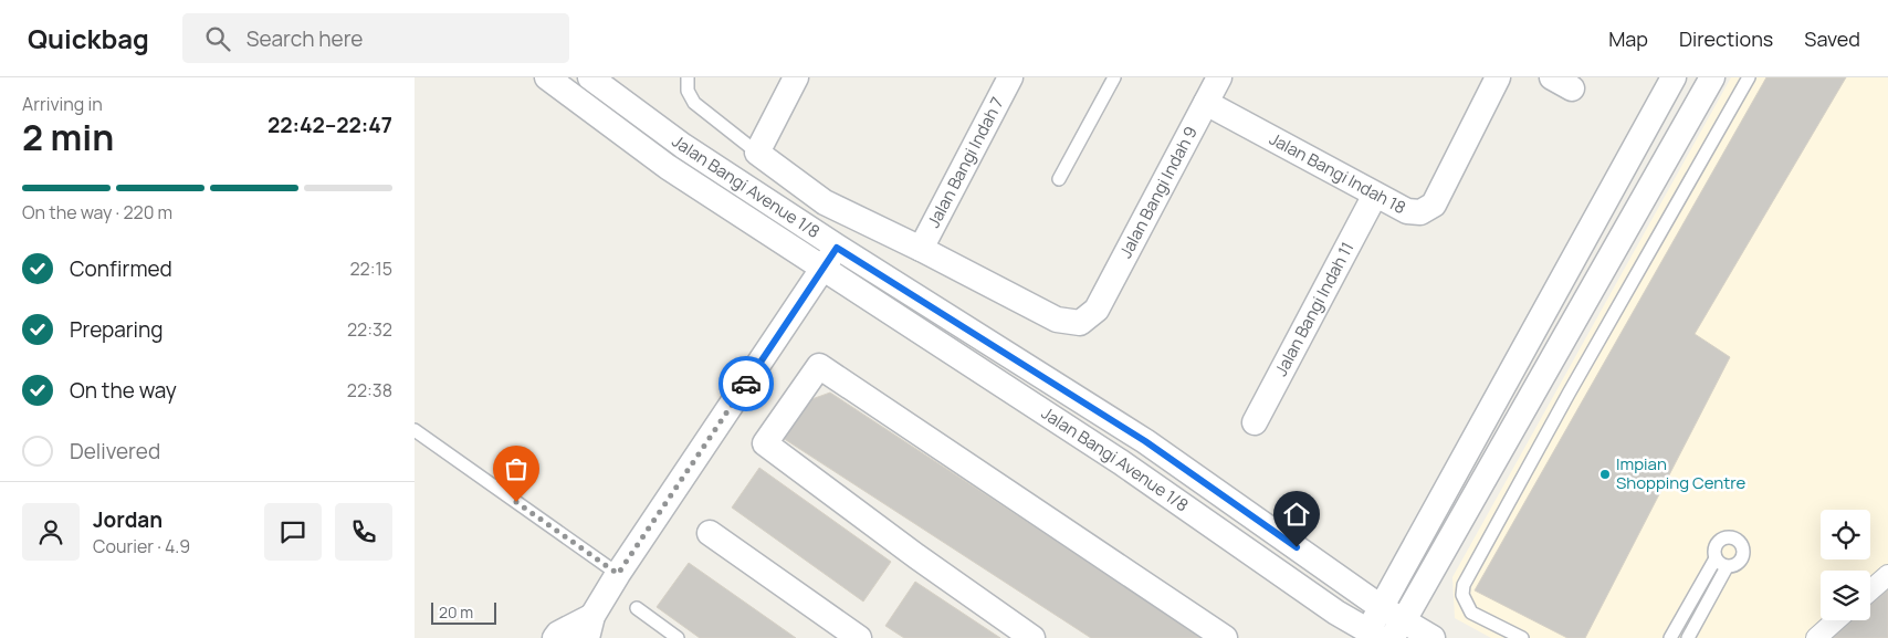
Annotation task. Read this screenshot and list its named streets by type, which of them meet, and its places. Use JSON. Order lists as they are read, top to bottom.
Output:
{
  "streets": {
    "street": [
      "Jalan Bangi Indah 7",
      "Jalan Bangi Indah 18",
      "Jalan Bangi Avenue 1/8",
      "Jalan Bangi Indah 9",
      "Jalan Bangi Indah 11"
    ]
  },
  "crossings": [
    ["Jalan Bangi Indah 7", "Jalan Bangi Indah 9"],
    ["Jalan Bangi Indah 18", "Jalan Bangi Indah 9"],
    ["Jalan Bangi Indah 18", "Jalan Bangi Indah 11"]
  ],
  "places": ["Impian Shopping Centre"],
  "scale_bar": "20 m",
  "page": {
    "header": "Quickbag",
    "search": "Search here",
    "nav": ["Map", "Directions", "Saved"],
    "heading": ["2 min", "Arriving in", "22:42–22:47"],
    "panel": ["Jordan", "Courier · 4.9"],
    "bar": "On the way · 220 m",
    "list": [
      ["Confirmed", "22:15"],
      ["Preparing", "22:32"],
      ["On the way", "22:38"],
      "Delivered"
    ],
    "scale": "20 m"
  }
}
